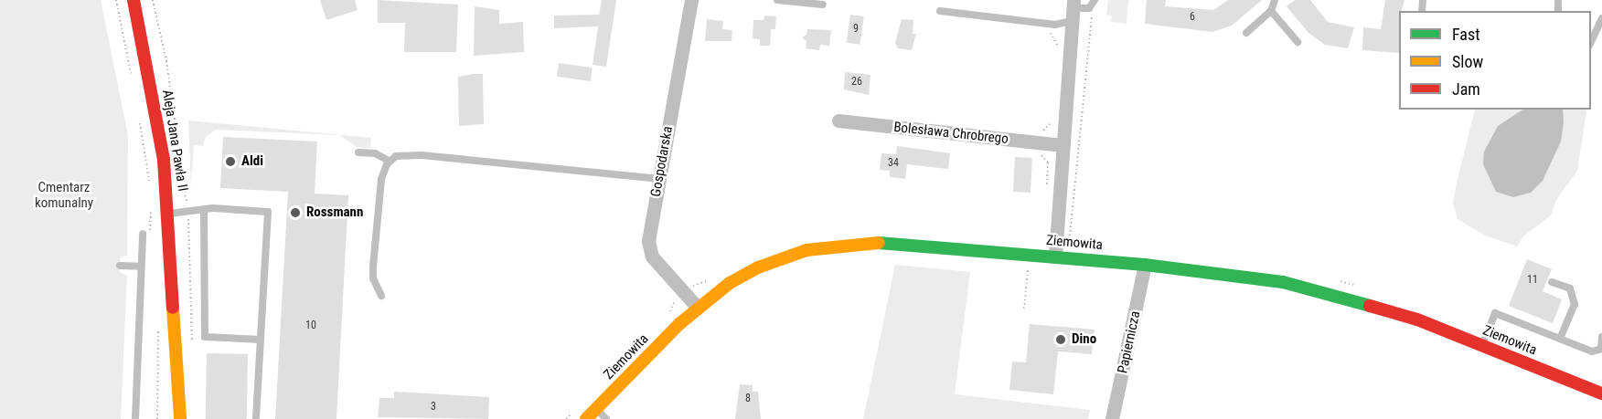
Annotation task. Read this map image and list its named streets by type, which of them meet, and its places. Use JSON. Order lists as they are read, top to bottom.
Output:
{
  "streets": {
    "street": [
      "Bolesława Chrobrego",
      "Aleja Jana Pawła II",
      "Gospodarska",
      "Ziemowita",
      "Papiernicza"
    ]
  },
  "crossings": [
    ["Gospodarska", "Ziemowita"],
    ["Ziemowita", "Papiernicza"]
  ],
  "parks": ["Cmentarz komunalny"],
  "places": ["Aldi", "Rossmann", "Dino"],
  "house_numbers": [
    "6",
    "9",
    "26",
    "34",
    "11",
    "10",
    "8",
    "3"
  ],
  "legend": ["Fast", "Slow", "Jam"]
}
